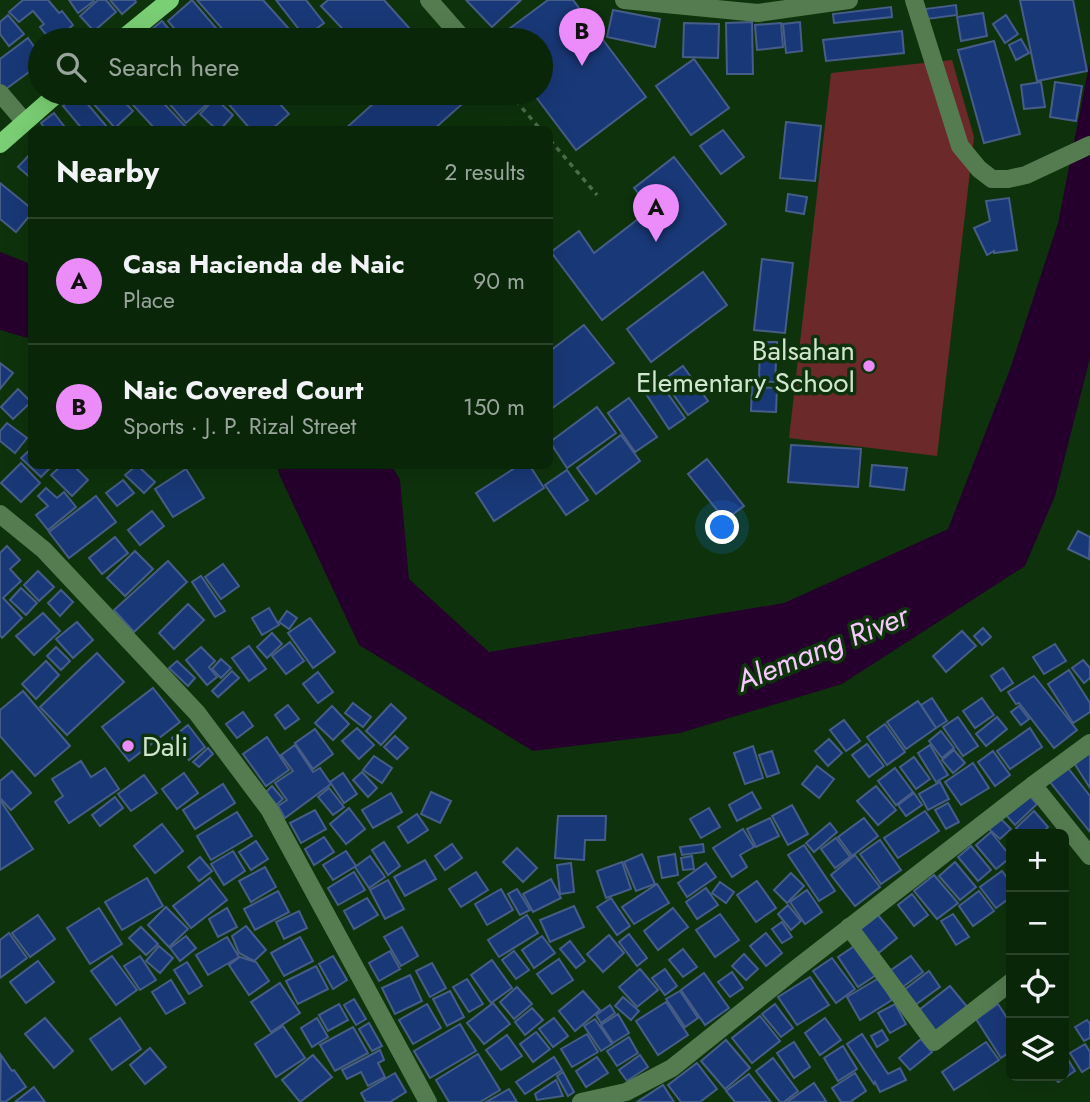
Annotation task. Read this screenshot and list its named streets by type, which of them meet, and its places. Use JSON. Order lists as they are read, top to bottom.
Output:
{
  "water": ["Alemang River"],
  "places": ["Balsahan Elementary School", "Dali"],
  "page": {
    "pins": ["B", "A"],
    "search": "Search here",
    "heading": ["Nearby", "2 results"],
    "list": [
      {
        "mark": "A",
        "name": "Casa Hacienda de Naic",
        "note": "Place",
        "value": "90 m"
      },
      {
        "mark": "B",
        "name": "Naic Covered Court",
        "note": "Sports · J. P. Rizal Street",
        "value": "150 m"
      }
    ],
    "map_buttons": ["+", "−"]
  }
}
